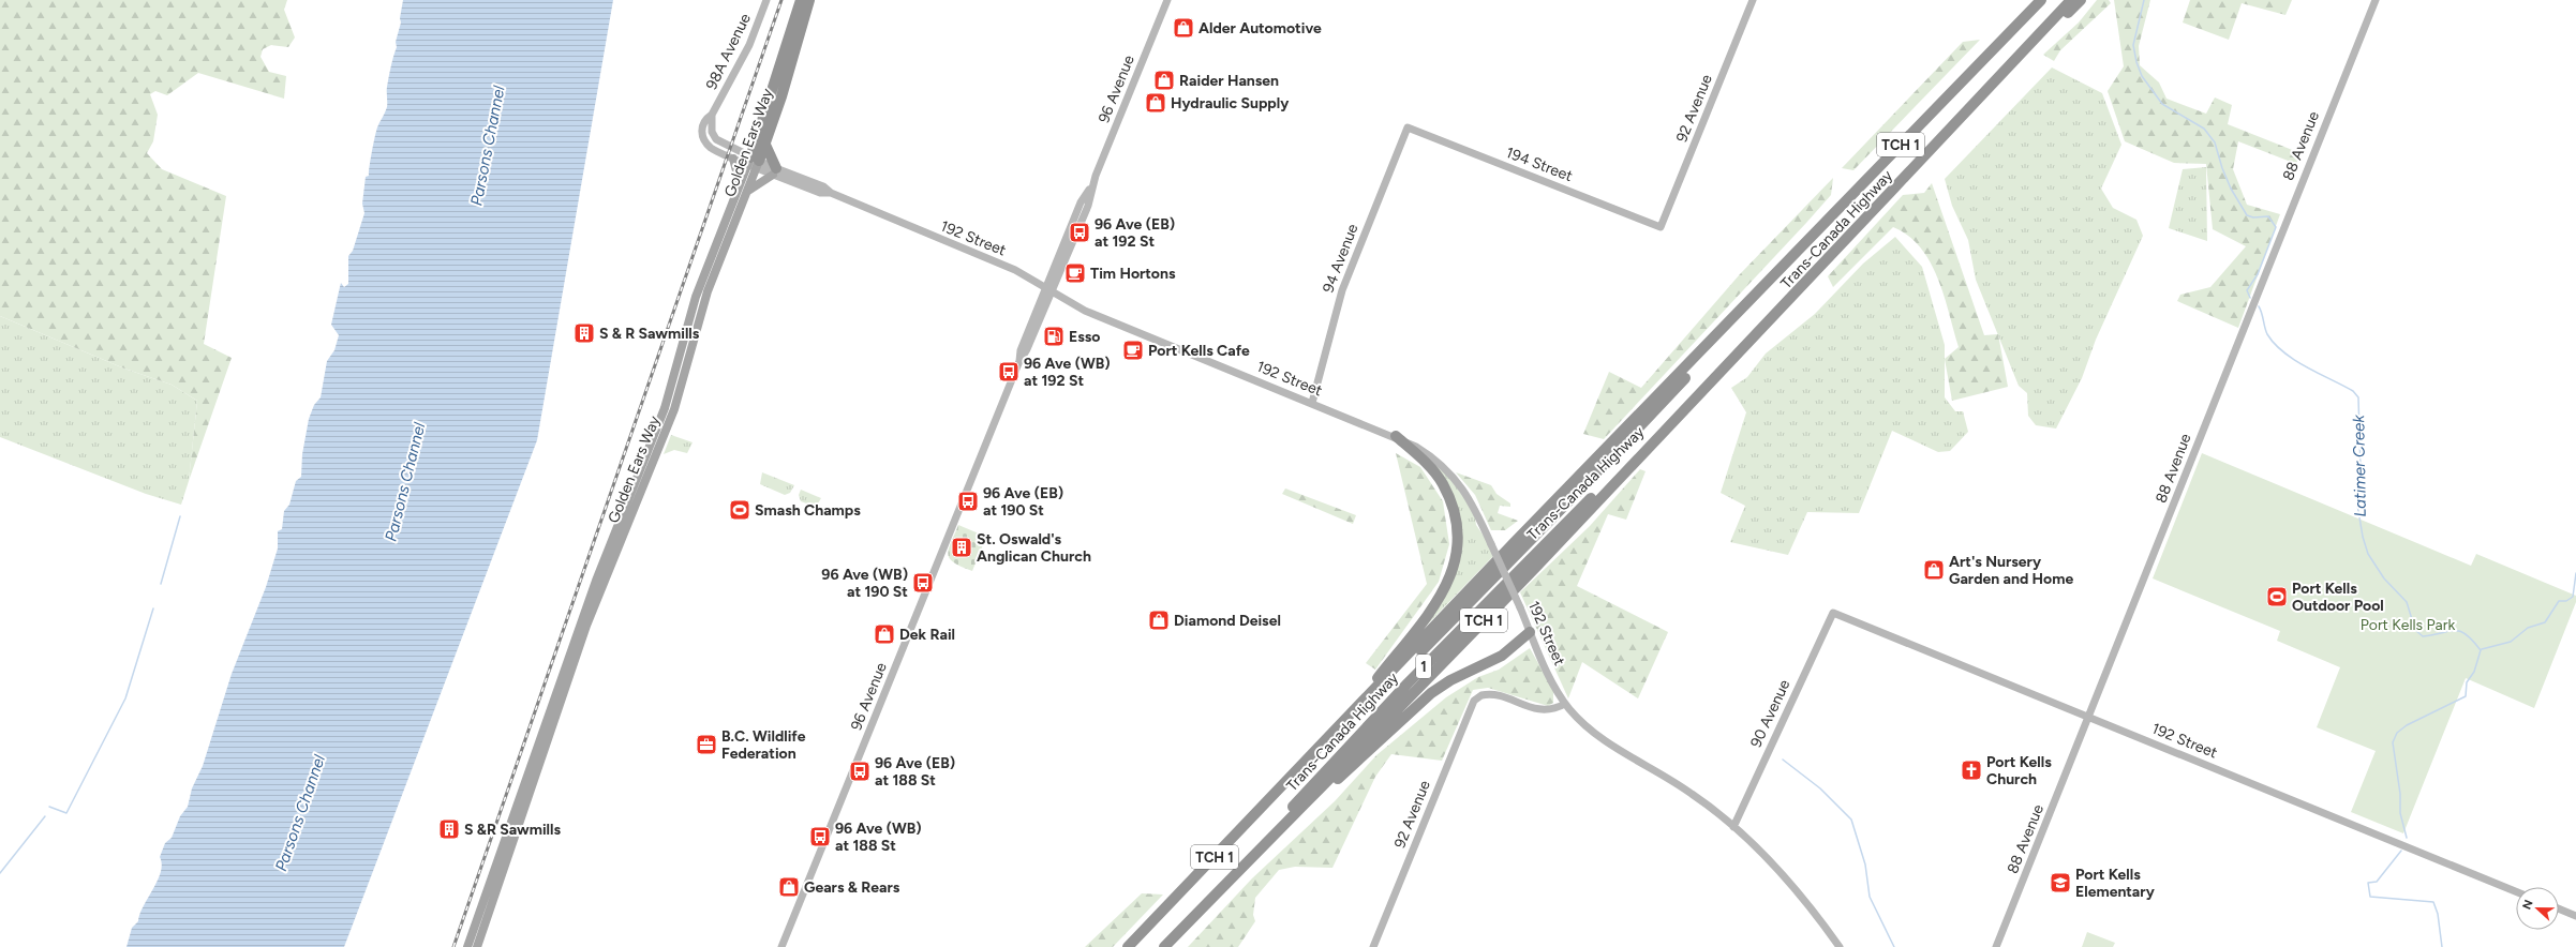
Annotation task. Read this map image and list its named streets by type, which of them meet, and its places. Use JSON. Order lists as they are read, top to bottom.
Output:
{
  "streets": {
    "highway": [
      "Golden Ears Way",
      "TCH 1",
      "Trans-Canada Highway",
      "1"
    ],
    "main road": [
      "98A Avenue",
      "96 Avenue",
      "92 Avenue",
      "88 Avenue",
      "194 Street",
      "192 Street",
      "94 Avenue",
      "90 Avenue"
    ]
  },
  "crossings": [
    ["98A Avenue", "192 Street"],
    ["96 Avenue", "192 Street"],
    ["92 Avenue", "194 Street"],
    ["92 Avenue", "192 Street"],
    ["Golden Ears Way", "192 Street"],
    ["88 Avenue", "192 Street"],
    ["194 Street", "94 Avenue"],
    ["192 Street", "94 Avenue"],
    ["192 Street", "90 Avenue"]
  ],
  "water": ["Parsons Channel", "Latimer Creek"],
  "parks": ["Port Kells Park"],
  "places": {
    "shop": [
      "Alder Automotive",
      "Raider Hansen",
      "Hydraulic Supply",
      "Art's Nursery Garden and Home",
      "Diamond Deisel",
      "Dek Rail",
      "Gears & Rears"
    ],
    "bus stop": [
      "96 Ave (EB) at 192 St",
      "96 Ave (WB) at 192 St",
      "96 Ave (EB) at 190 St",
      "96 Ave (WB) at 190 St",
      "96 Ave (EB) at 188 St",
      "96 Ave (WB) at 188 St"
    ],
    "cafe": ["Tim Hortons", "Port Kells Cafe"],
    "building": ["S & R Sawmills", "St. Oswald's Anglican Church", "S &R Sawmills"],
    "fuel station": ["Esso"],
    "sports": ["Smash Champs", "Port Kells Outdoor Pool"],
    "office": ["B.C. Wildlife Federation"],
    "church": ["Port Kells Church"],
    "school or university": ["Port Kells Elementary"]
  },
  "north": "left"
}
